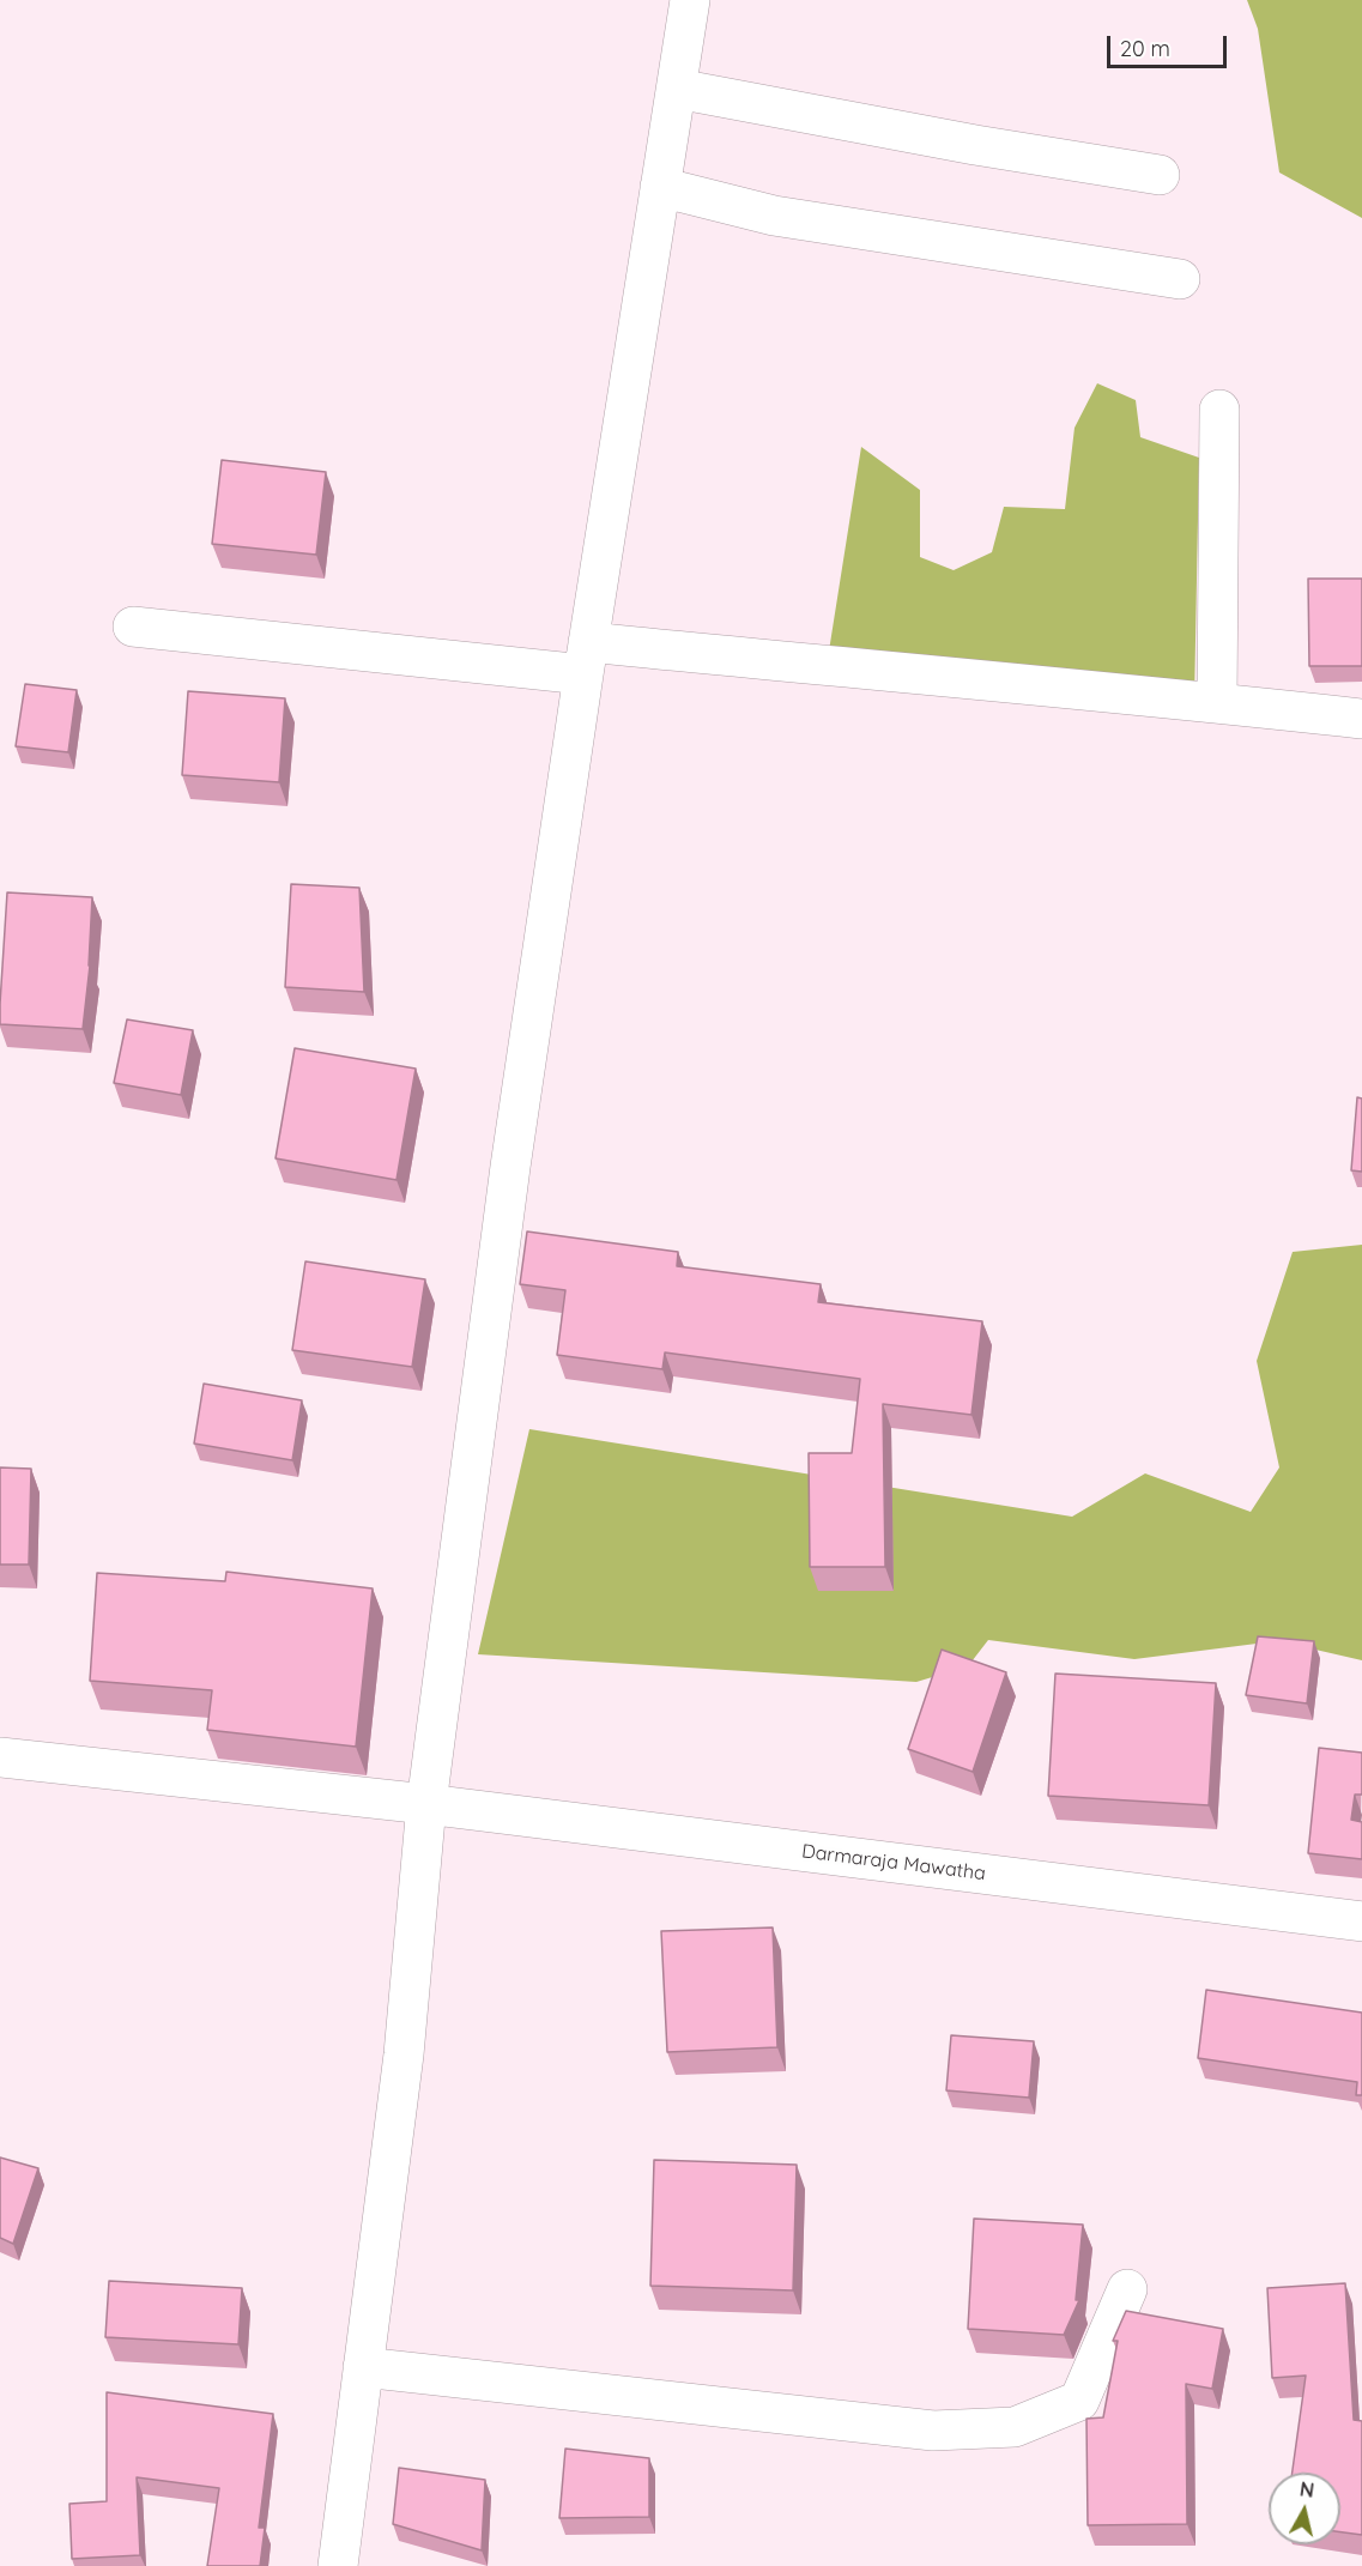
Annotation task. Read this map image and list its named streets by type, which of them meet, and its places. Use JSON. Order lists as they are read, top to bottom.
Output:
{
  "streets": {
    "street": ["Darmaraja Mawatha"]
  },
  "scale_bar": "20 m",
  "north": "top"
}
